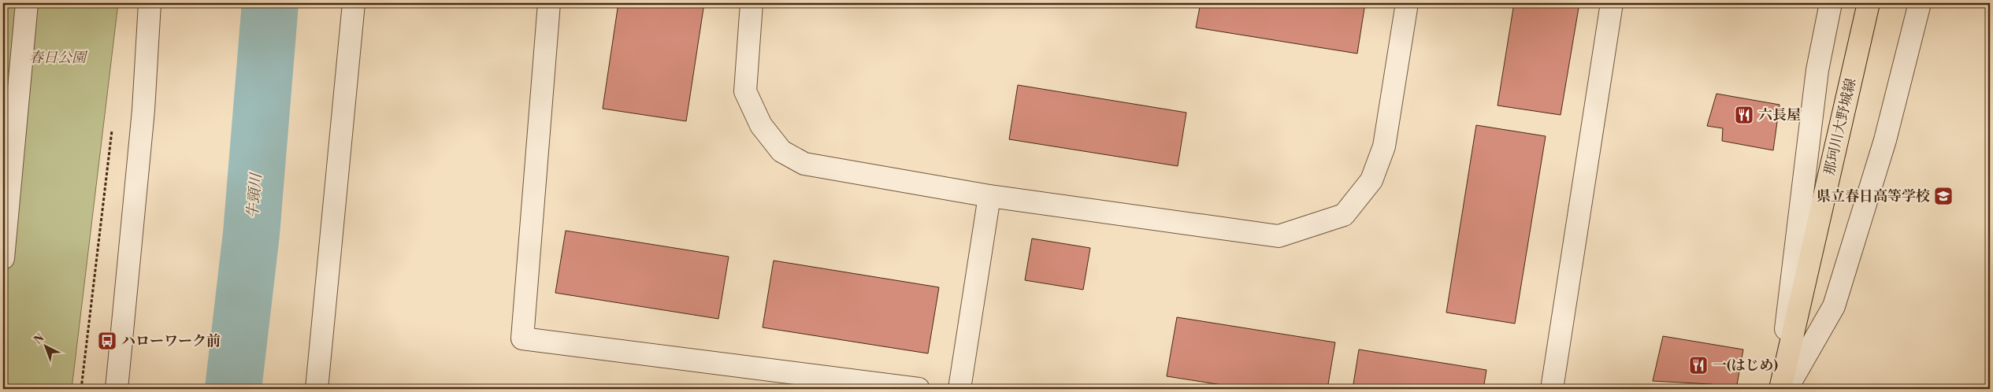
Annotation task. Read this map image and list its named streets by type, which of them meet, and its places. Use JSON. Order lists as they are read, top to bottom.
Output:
{
  "streets": {
    "main road": ["那珂川大野城線"]
  },
  "water": ["牛頸川"],
  "parks": ["春日公園"],
  "places": {
    "restaurant": ["六長屋", "一(はじめ)"],
    "school or university": ["県立春日高等学校"],
    "bus stop": ["ハローワーク前"]
  },
  "north": "top left"
}
